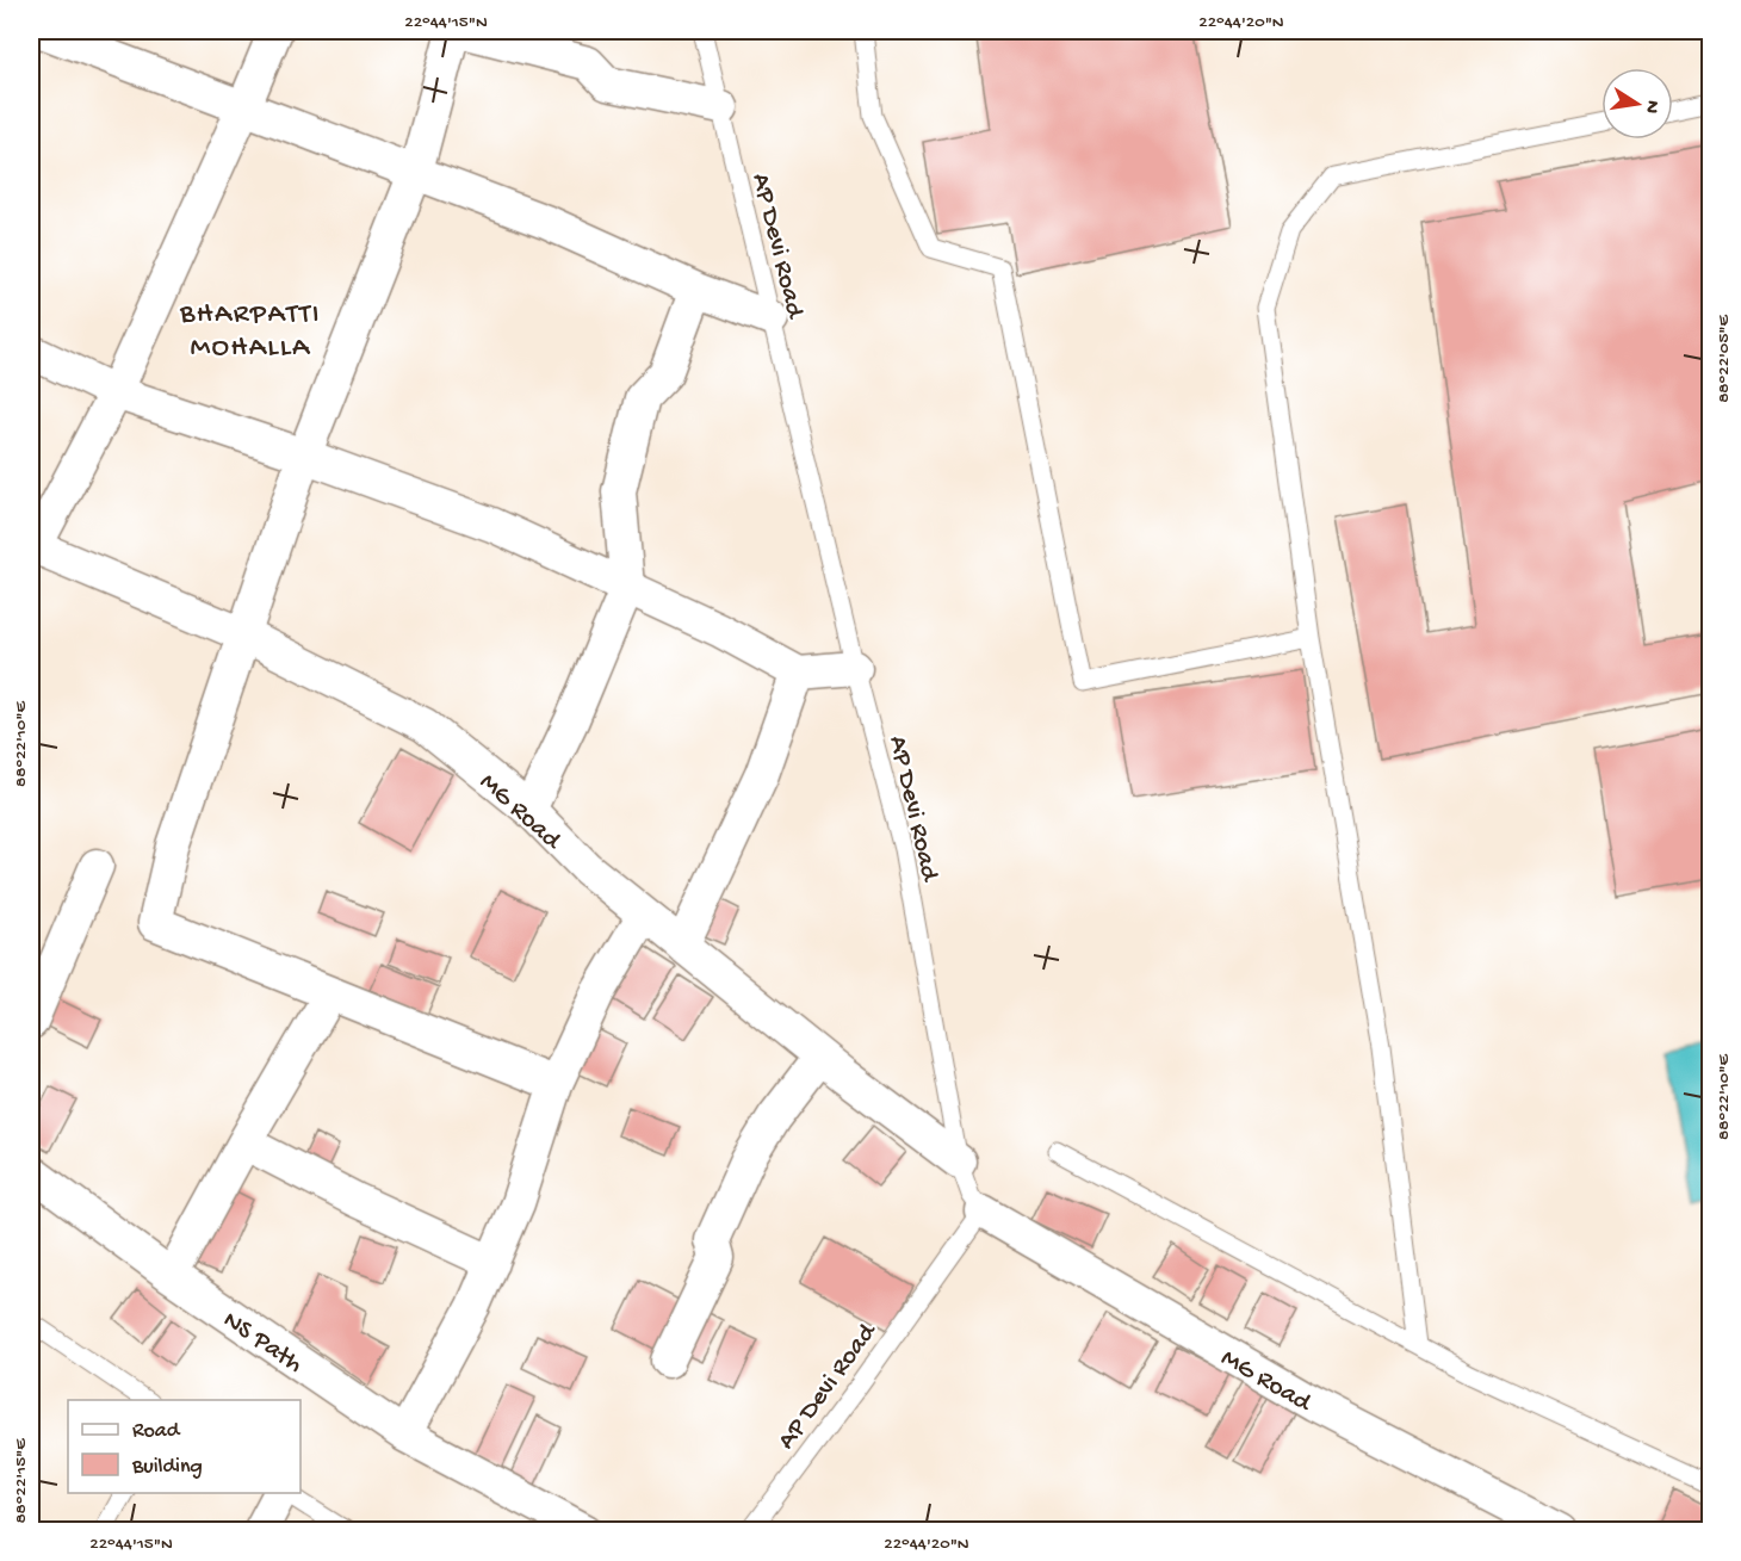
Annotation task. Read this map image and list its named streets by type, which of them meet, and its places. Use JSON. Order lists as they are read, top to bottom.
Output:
{
  "streets": {
    "street": ["MG Road", "NS Path"],
    "lane": ["AP Devi Road"]
  },
  "crossings": [
    ["AP Devi Road", "MG Road"]
  ],
  "districts": ["BHARPATTI MOHALLA"],
  "legend": ["Road", "Building"],
  "north": "right",
  "coordinates": [
    "22°44'15\"N",
    "22°44'20\"N",
    "88°22'05\"E",
    "88°22'10\"E",
    "88°22'15\"E"
  ]
}
